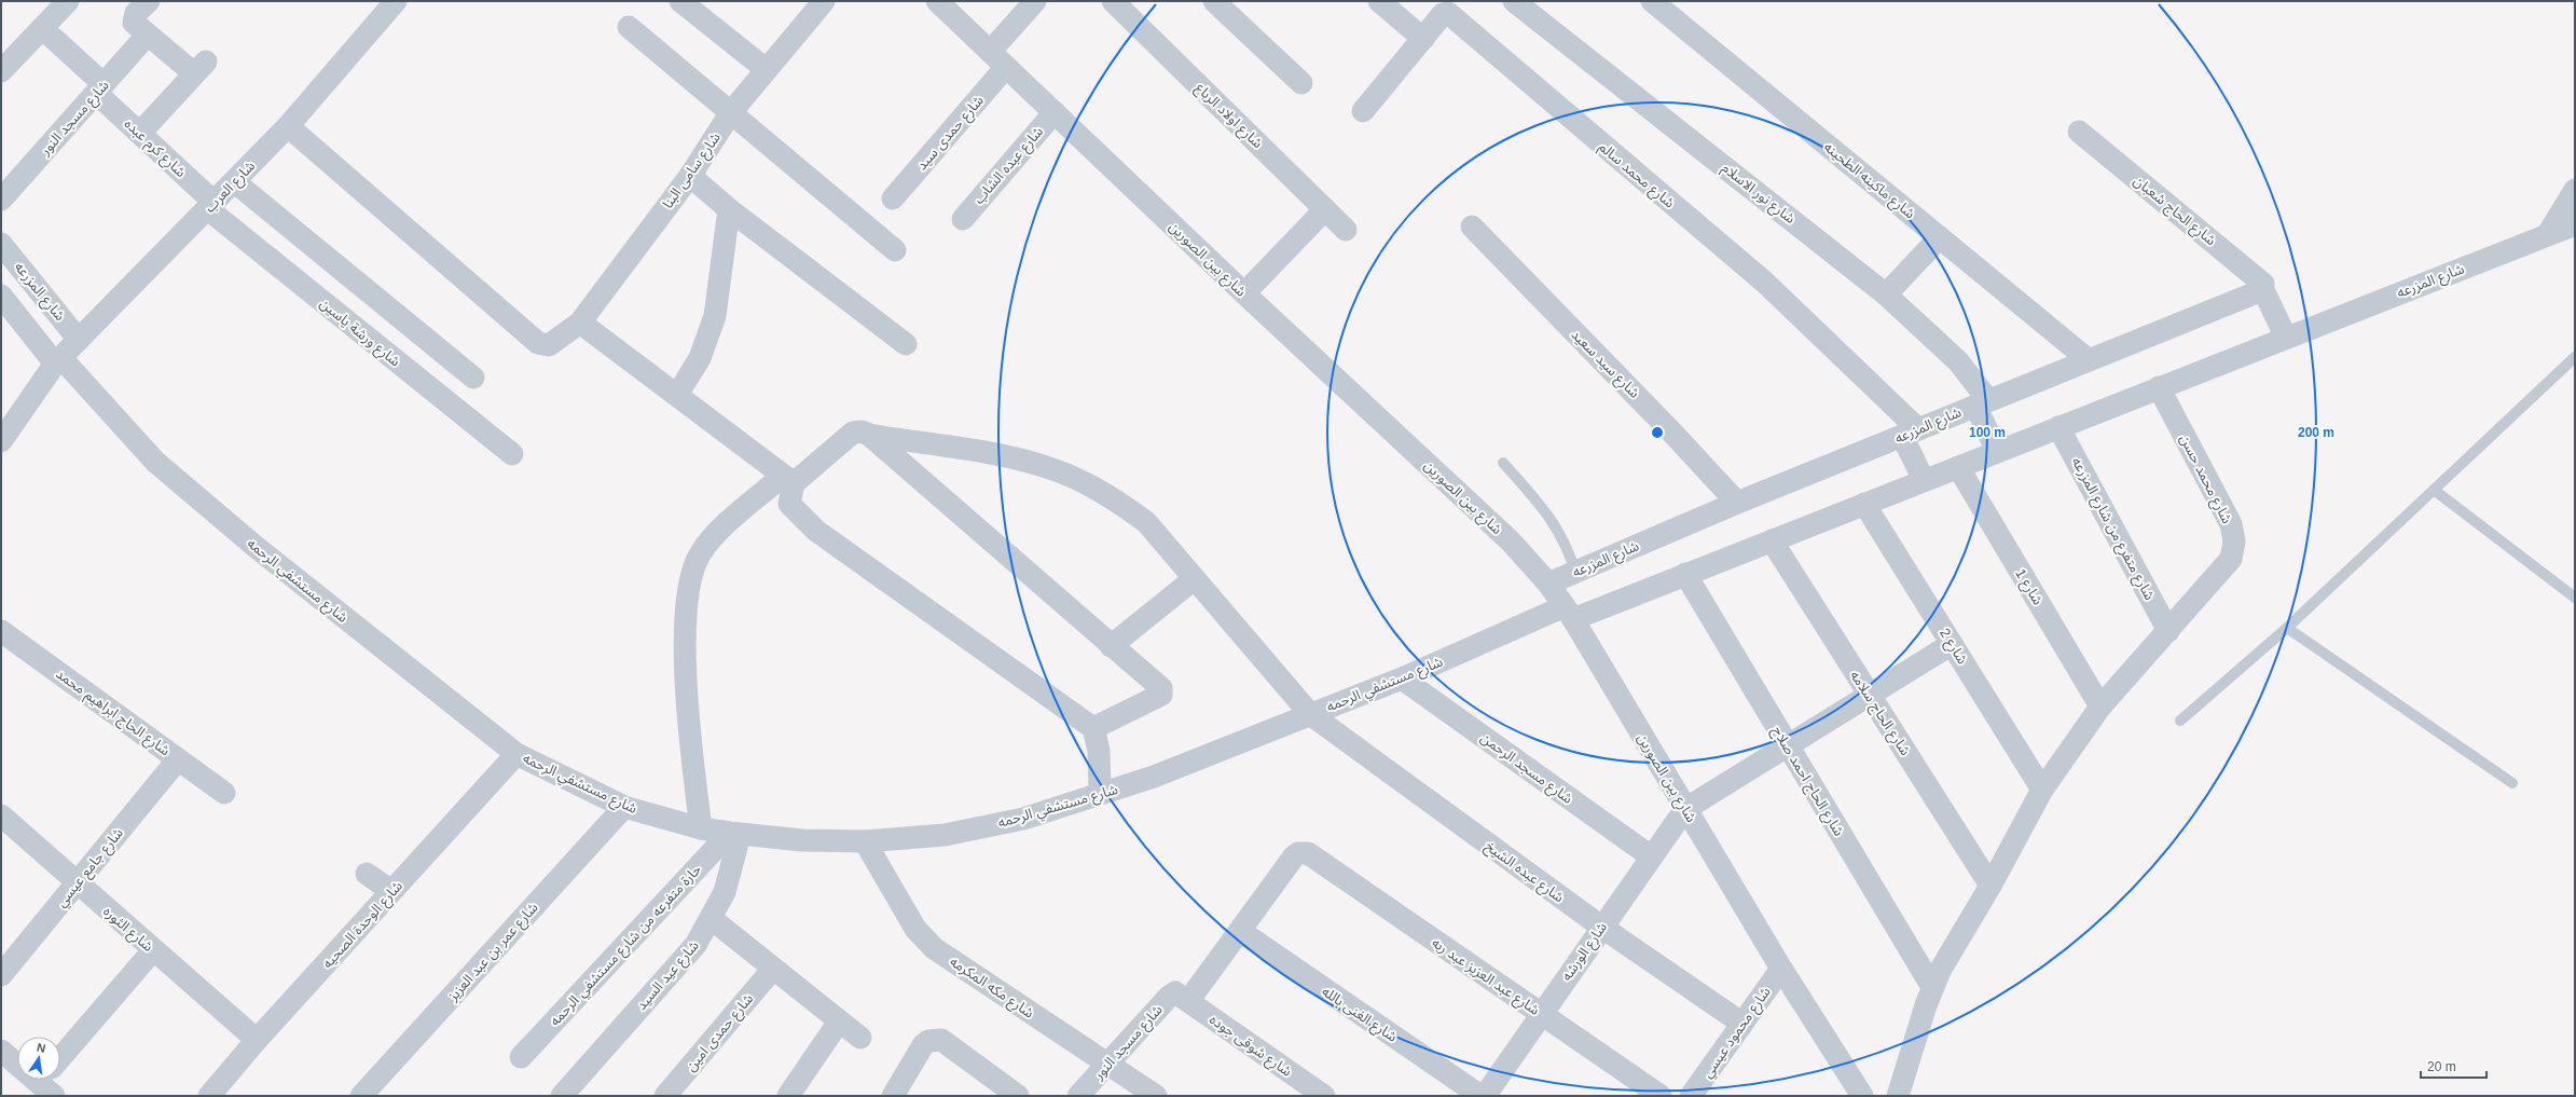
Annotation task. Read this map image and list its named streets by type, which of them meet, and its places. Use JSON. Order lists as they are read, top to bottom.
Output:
{
  "streets": {
    "street": [
      "شارع اولاد الرباع",
      "شارع مسجد النور",
      "شارع حمدى سيد",
      "شارع كرم عبده",
      "شارع عبده الشاب",
      "شارع سامى البنا",
      "شارع محمد سالم",
      "شارع ماكينه الطحينه",
      "شارع العرب",
      "شارع نور الاسلام",
      "شارع الحاج شعبان",
      "شارع بين الصورين",
      "شارع المزرعه",
      "شارع ورشة ياسين",
      "شارع سيد سعيد",
      "شارع محمد حسن",
      "شارع متفرع من شارع المزرعه",
      "شارع مستشفي الرحمه",
      "شارع 1",
      "شارع 2",
      "شارع الحاج ابراهيم محمد",
      "شارع الحاج سلامه",
      "شارع مسجد الرحمن",
      "شارع الحاج احمد صلاح",
      "شارع جامع عيسي",
      "شارع عبده الشيخ",
      "شارع الوحدة الصحيه",
      "شارع الثوره",
      "حارة متفرعه من شارع مستشفي الرحمه",
      "شارع عمر بن عبد العزيز",
      "شارع الورشه",
      "شارع عيد السيد",
      "شارع عبد العزيز عبد ربه",
      "شارع مكه المكرمه",
      "شارع الغنى بالله",
      "شارع حمدى امين",
      "شارع محمود عيسي",
      "شارع شوقى جوده"
    ]
  },
  "crossings": [
    ["شارع مسجد النور", "شارع كرم عبده"],
    ["شارع مسجد النور", "شارع مكه المكرمه"],
    ["شارع مسجد النور", "شارع شوقى جوده"],
    ["شارع حمدى سيد", "شارع بين الصورين"],
    ["شارع كرم عبده", "شارع العرب"],
    ["شارع كرم عبده", "شارع ورشة ياسين"],
    ["شارع عبده الشاب", "شارع بين الصورين"],
    ["شارع سامى البنا", "شارع العرب"],
    ["شارع محمد سالم", "شارع المزرعه"],
    ["شارع ماكينه الطحينه", "شارع المزرعه"],
    ["شارع العرب", "شارع المزرعه"],
    ["شارع العرب", "شارع ورشة ياسين"],
    ["شارع العرب", "شارع مستشفي الرحمه"],
    ["شارع نور الاسلام", "شارع المزرعه"],
    ["شارع الحاج شعبان", "شارع المزرعه"],
    ["شارع بين الصورين", "شارع المزرعه"],
    ["شارع بين الصورين", "شارع مستشفي الرحمه"],
    ["شارع بين الصورين", "شارع الورشه"],
    ["شارع بين الصورين", "شارع محمود عيسي"],
    ["شارع المزرعه", "شارع سيد سعيد"],
    ["شارع المزرعه", "شارع محمد حسن"],
    ["شارع المزرعه", "شارع متفرع من شارع المزرعه"],
    ["شارع المزرعه", "شارع مستشفي الرحمه"],
    ["شارع المزرعه", "شارع 1"],
    ["شارع المزرعه", "شارع 2"],
    ["شارع المزرعه", "شارع الحاج سلامه"],
    ["شارع المزرعه", "شارع الحاج احمد صلاح"],
    ["شارع محمد حسن", "شارع متفرع من شارع المزرعه"],
    ["شارع محمد حسن", "شارع 1"],
    ["شارع محمد حسن", "شارع 2"],
    ["شارع محمد حسن", "شارع الحاج سلامه"],
    ["شارع محمد حسن", "شارع الحاج احمد صلاح"],
    ["شارع مستشفي الرحمه", "شارع مسجد الرحمن"],
    ["شارع مستشفي الرحمه", "شارع عبده الشيخ"],
    ["شارع مستشفي الرحمه", "شارع الوحدة الصحيه"],
    ["شارع مستشفي الرحمه", "حارة متفرعه من شارع مستشفي الرحمه"],
    ["شارع مستشفي الرحمه", "شارع عمر بن عبد العزيز"],
    ["شارع مستشفي الرحمه", "شارع عيد السيد"],
    ["شارع مستشفي الرحمه", "شارع مكه المكرمه"],
    ["شارع الحاج ابراهيم محمد", "شارع جامع عيسي"],
    ["شارع مسجد الرحمن", "شارع الورشه"],
    ["شارع جامع عيسي", "شارع الثوره"],
    ["شارع عبده الشيخ", "شارع الورشه"],
    ["شارع عبده الشيخ", "شارع محمود عيسي"],
    ["شارع الوحدة الصحيه", "شارع الثوره"],
    ["حارة متفرعه من شارع مستشفي الرحمه", "شارع عيد السيد"],
    ["شارع الورشه", "شارع عبد العزيز عبد ربه"],
    ["شارع عبد العزيز عبد ربه", "شارع الغنى بالله"]
  ],
  "scale_bar": "20 m",
  "north": "top",
  "rings": ["100 m", "200 m"]
}
